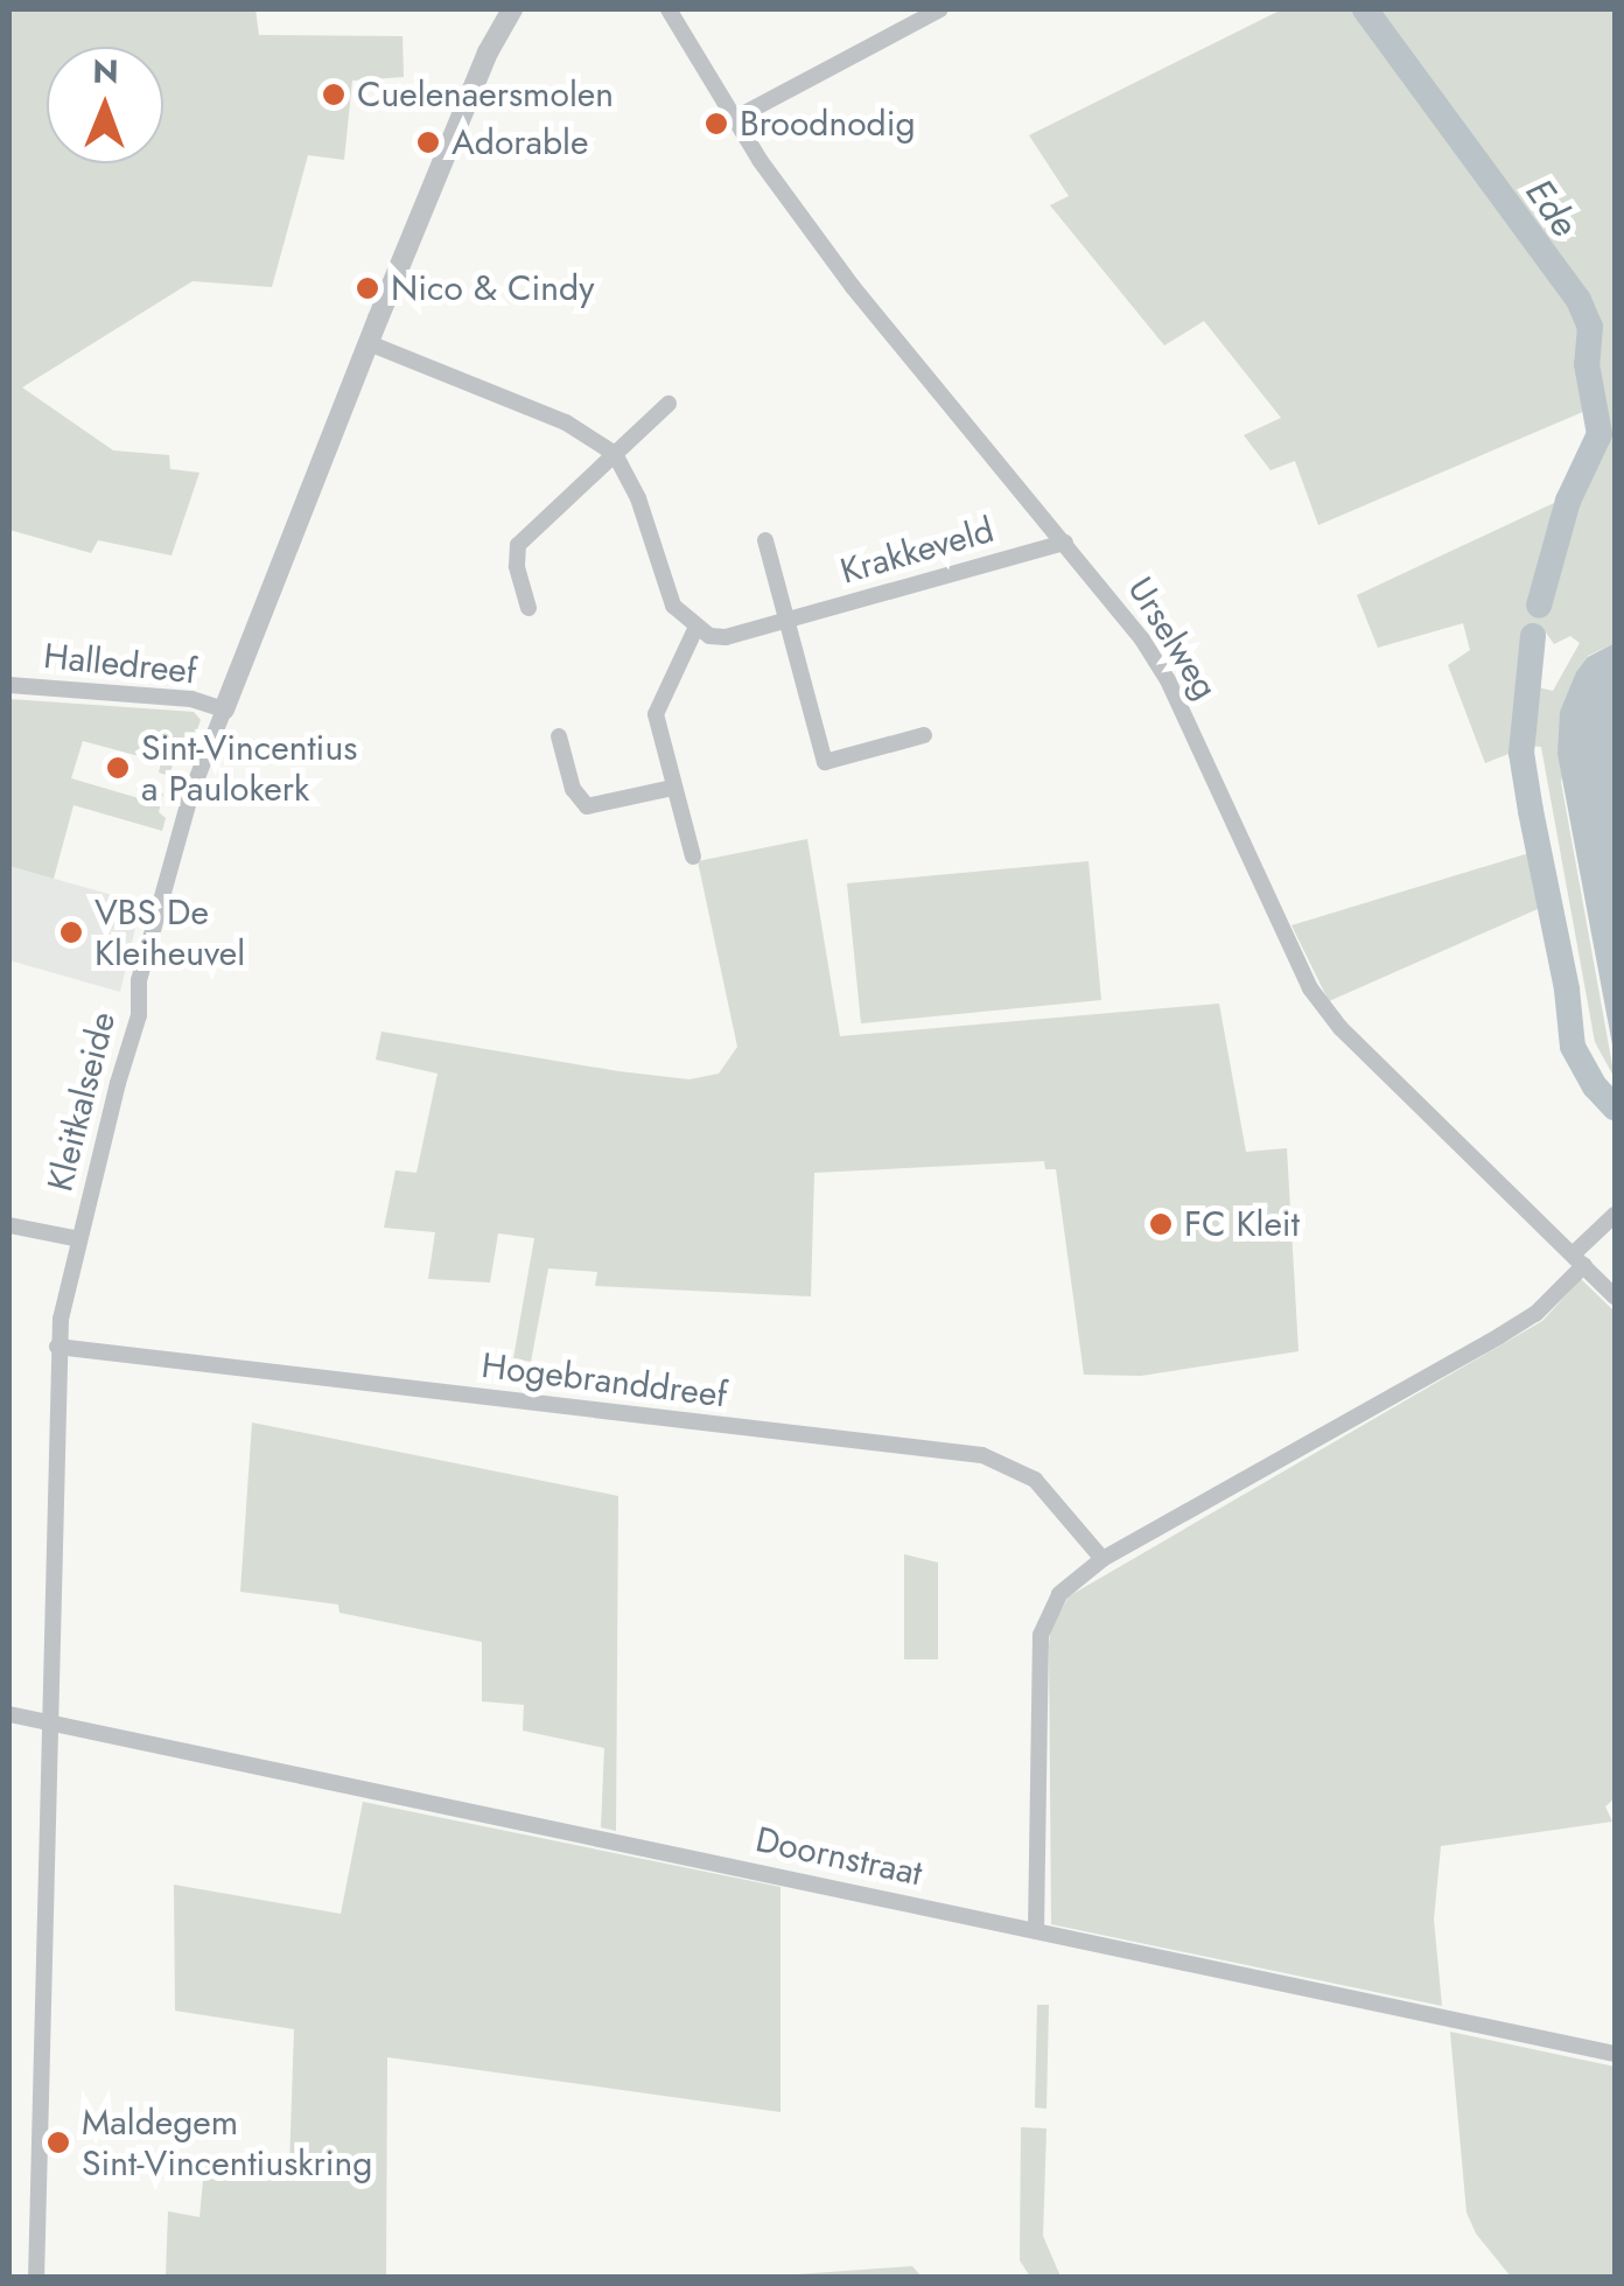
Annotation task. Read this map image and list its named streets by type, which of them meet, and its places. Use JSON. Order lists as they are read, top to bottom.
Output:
{
  "streets": {
    "street": [
      "Krakkeveld",
      "Urselweg",
      "Halledreef",
      "Kleitkalseide",
      "Hogebranddreef",
      "Doornstraat"
    ]
  },
  "crossings": [
    ["Krakkeveld", "Urselweg"],
    ["Halledreef", "Kleitkalseide"],
    ["Kleitkalseide", "Hogebranddreef"],
    ["Kleitkalseide", "Doornstraat"]
  ],
  "water": ["Ede"],
  "places": [
    "Cuelenaersmolen",
    "Broodnodig",
    "Adorable",
    "Nico & Cindy",
    "Sint-Vincentius a Paulokerk",
    "VBS De Kleiheuvel",
    "FC Kleit",
    "Maldegem Sint-Vincentiuskring"
  ],
  "north": "top"
}
